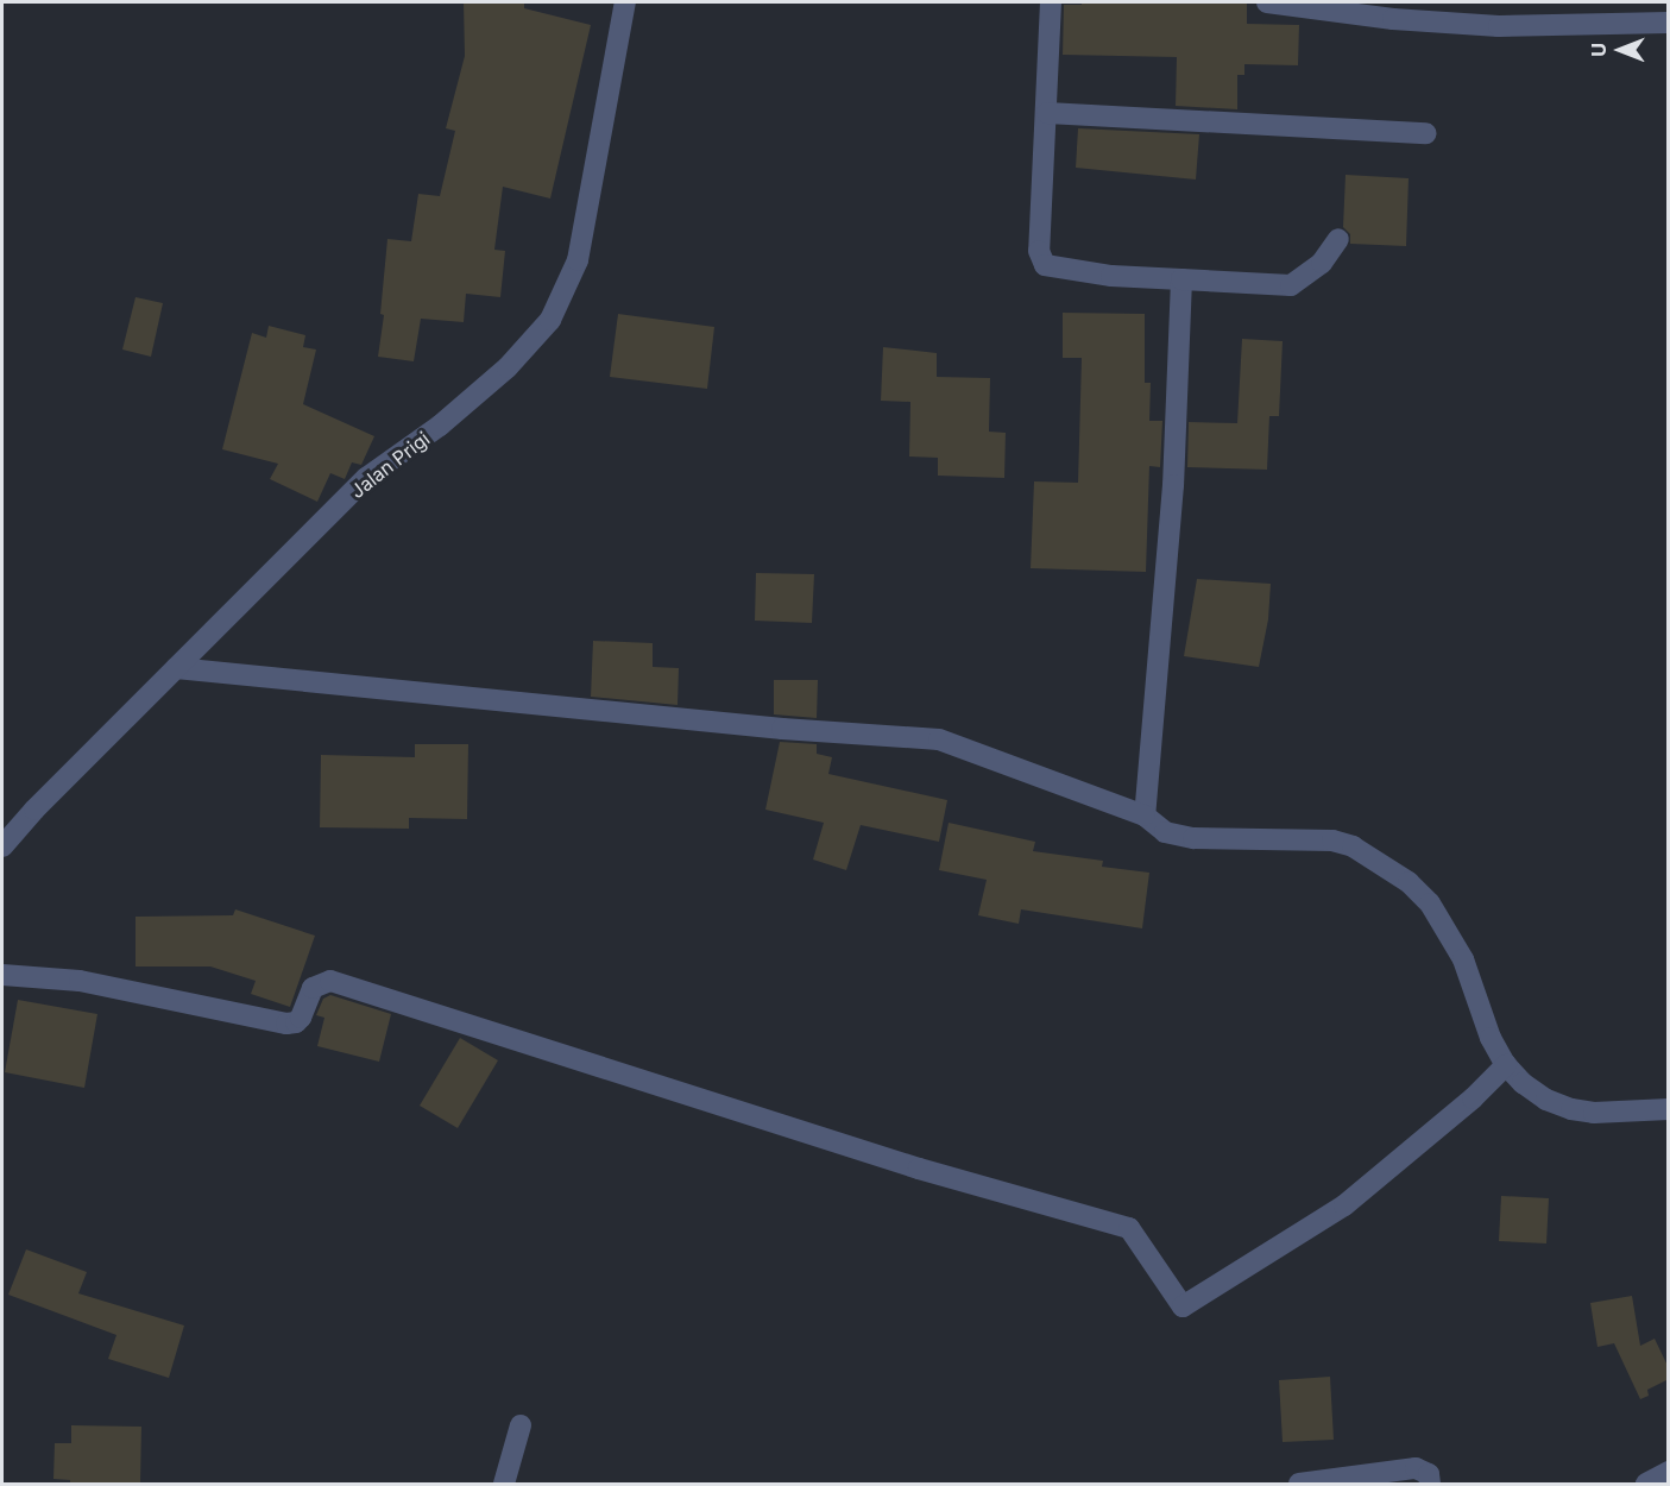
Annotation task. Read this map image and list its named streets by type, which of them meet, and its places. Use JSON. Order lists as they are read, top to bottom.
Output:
{
  "streets": {
    "street": ["Jalan Prigi"]
  },
  "north": "left"
}
